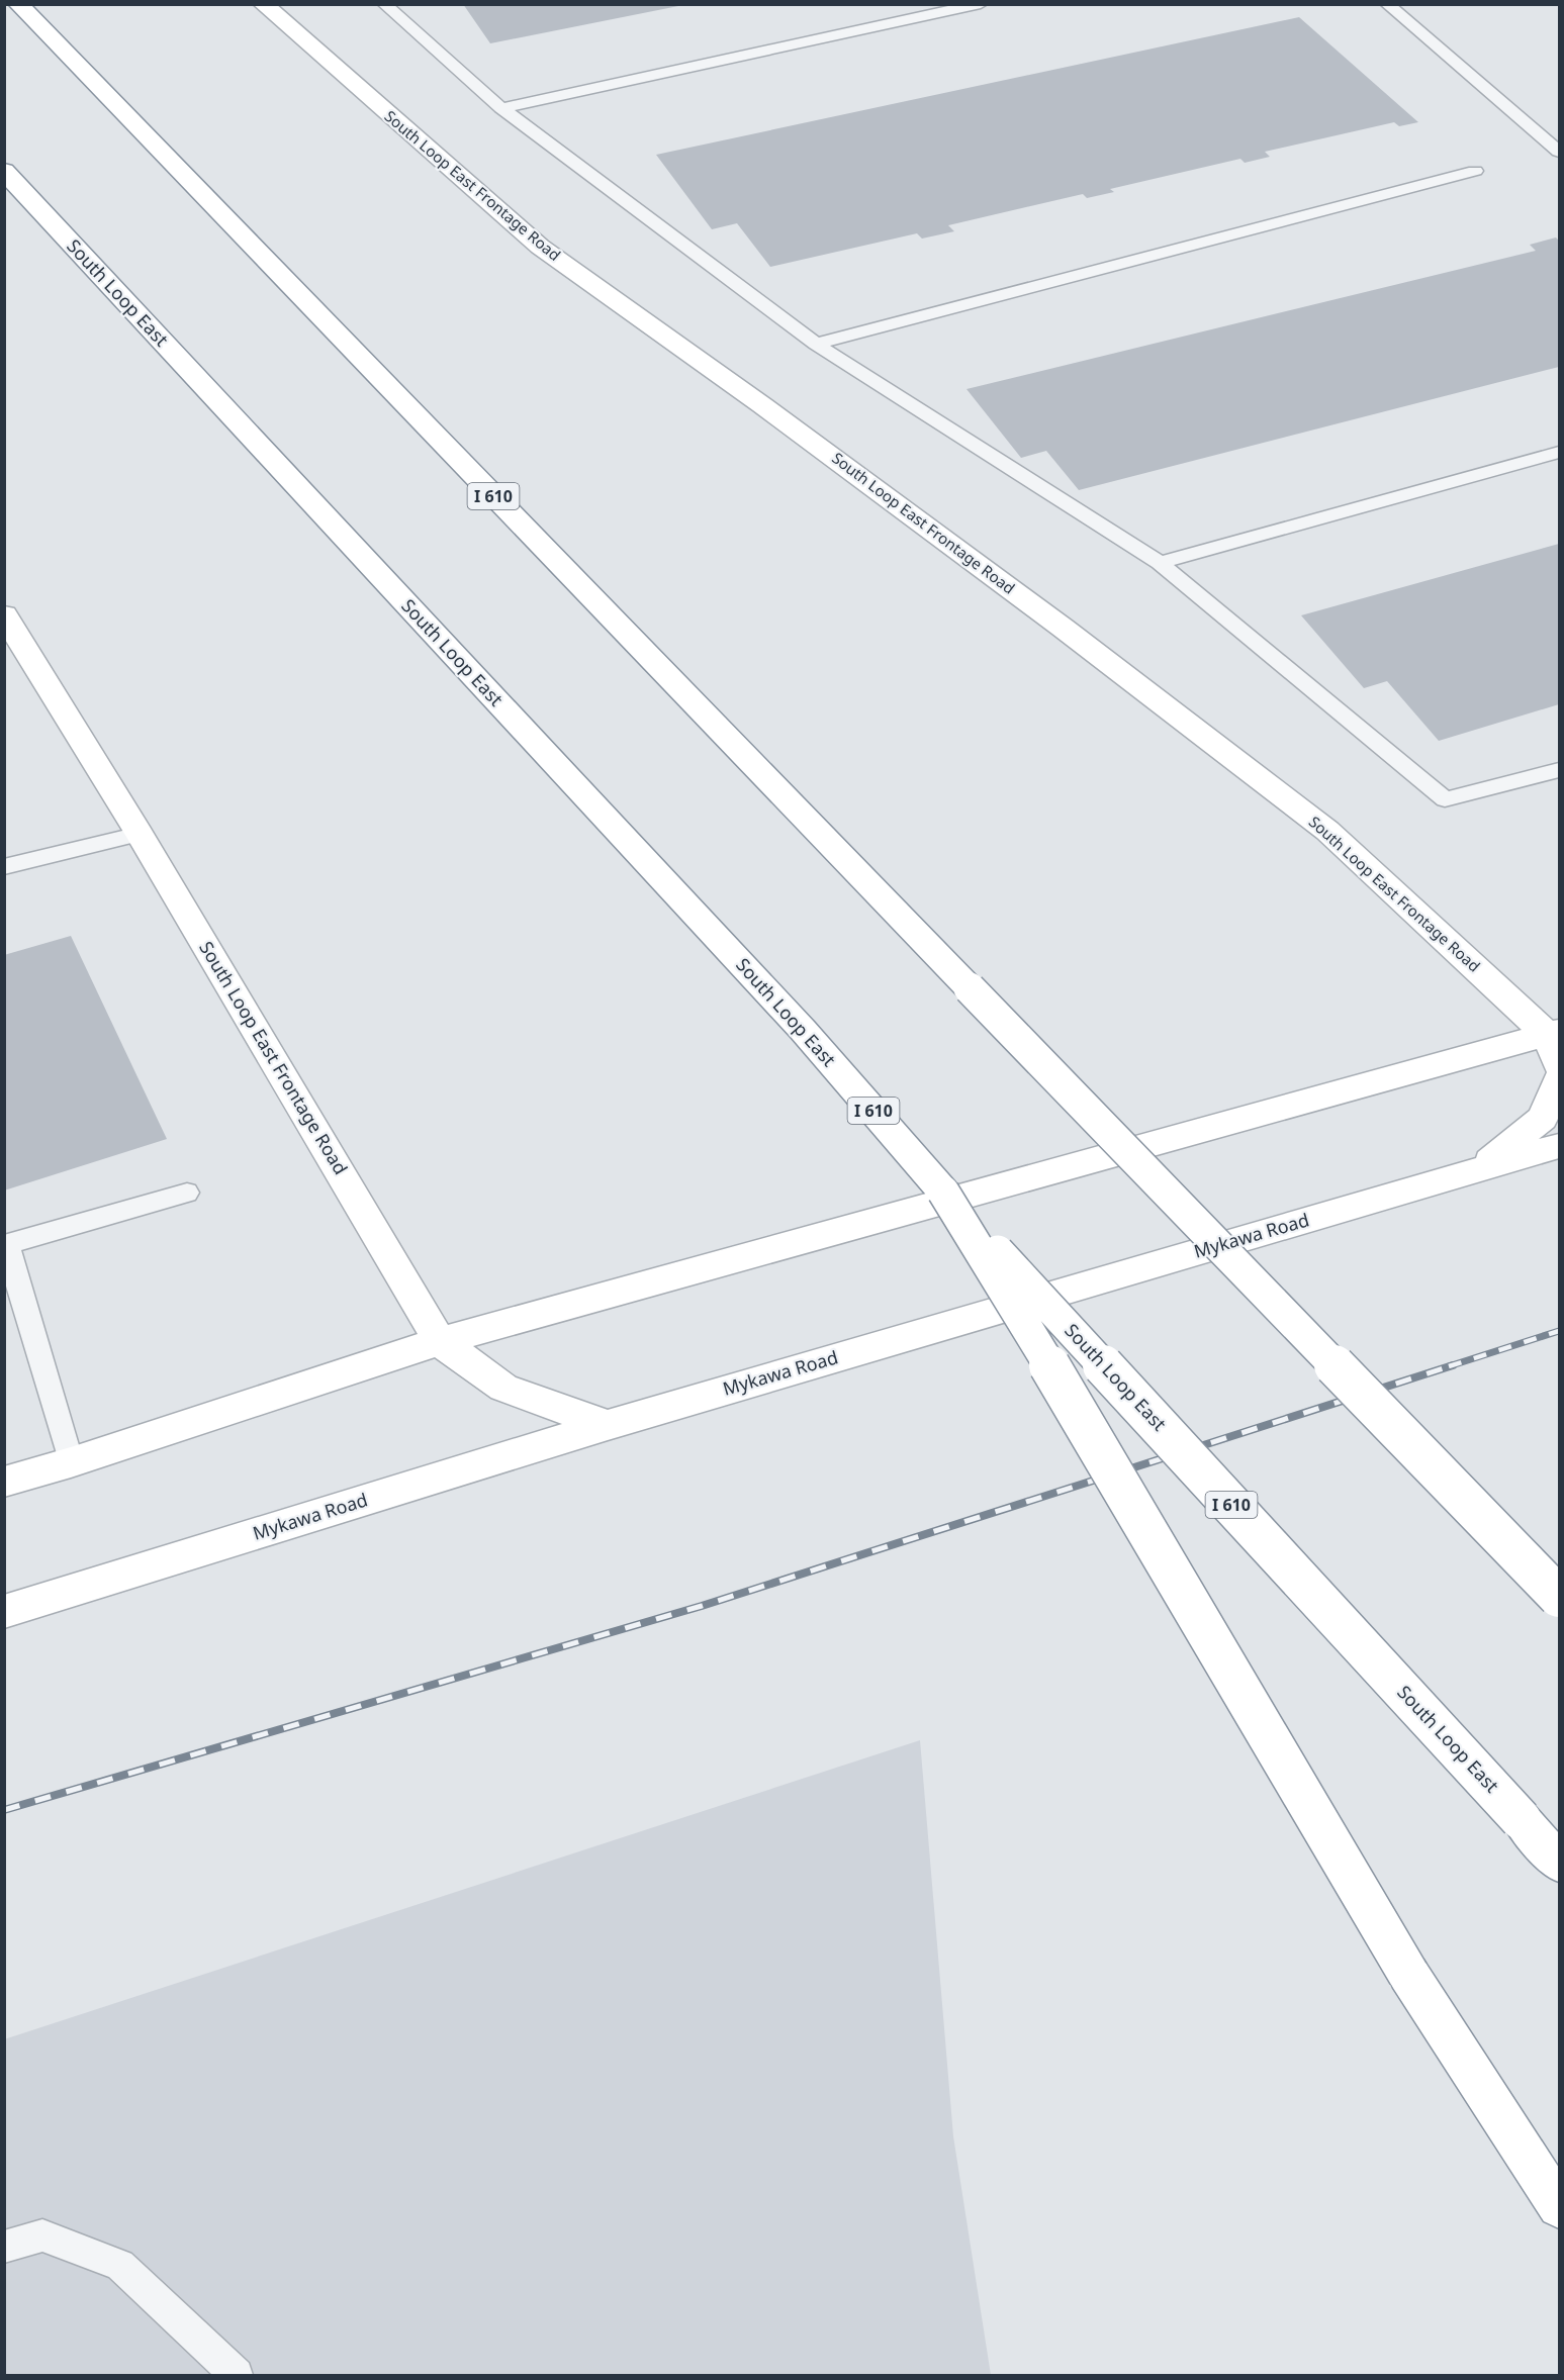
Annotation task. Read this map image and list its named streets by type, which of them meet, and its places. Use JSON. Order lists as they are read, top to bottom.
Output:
{
  "streets": {
    "main road": [
      "South Loop East Frontage Road",
      "South Loop East",
      "I 610",
      "Mykawa Road"
    ]
  },
  "crossings": [
    ["South Loop East Frontage Road", "Mykawa Road"]
  ]
}
